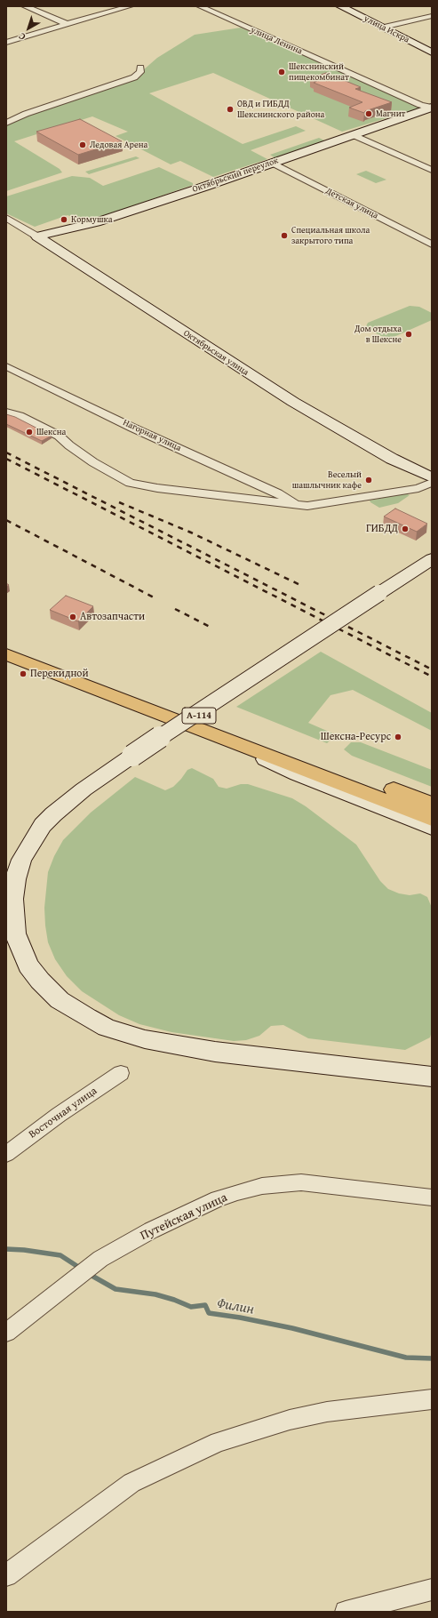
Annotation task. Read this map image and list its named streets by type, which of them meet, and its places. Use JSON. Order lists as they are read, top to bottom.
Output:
{
  "streets": {
    "highway": ["А-114"],
    "street": [
      "улица Искра",
      "улица Ленина",
      "Октябрьский переулок",
      "Детская улица",
      "Октябрьская улица",
      "Нагорная улица",
      "Восточная улица",
      "Путейская улица"
    ]
  },
  "crossings": [
    ["улица Ленина", "Октябрьский переулок"],
    ["Октябрьский переулок", "Детская улица"],
    ["Октябрьский переулок", "Октябрьская улица"]
  ],
  "water": ["Филин"],
  "places": [
    "Шекснинский пищекомбинат",
    "ОВД и ГИБДД Шекснинского района",
    "Магнит",
    "Ледовая Арена",
    "Кормушка",
    "Специальная школа закрытого типа",
    "Дом отдыха в Шекснe",
    "Шексна",
    "Веселый шашлычник кафе",
    "ГИБДД",
    "Автозапчасти",
    "Перекидной",
    "Шексна-Ресурс"
  ],
  "north": "bottom left"
}
